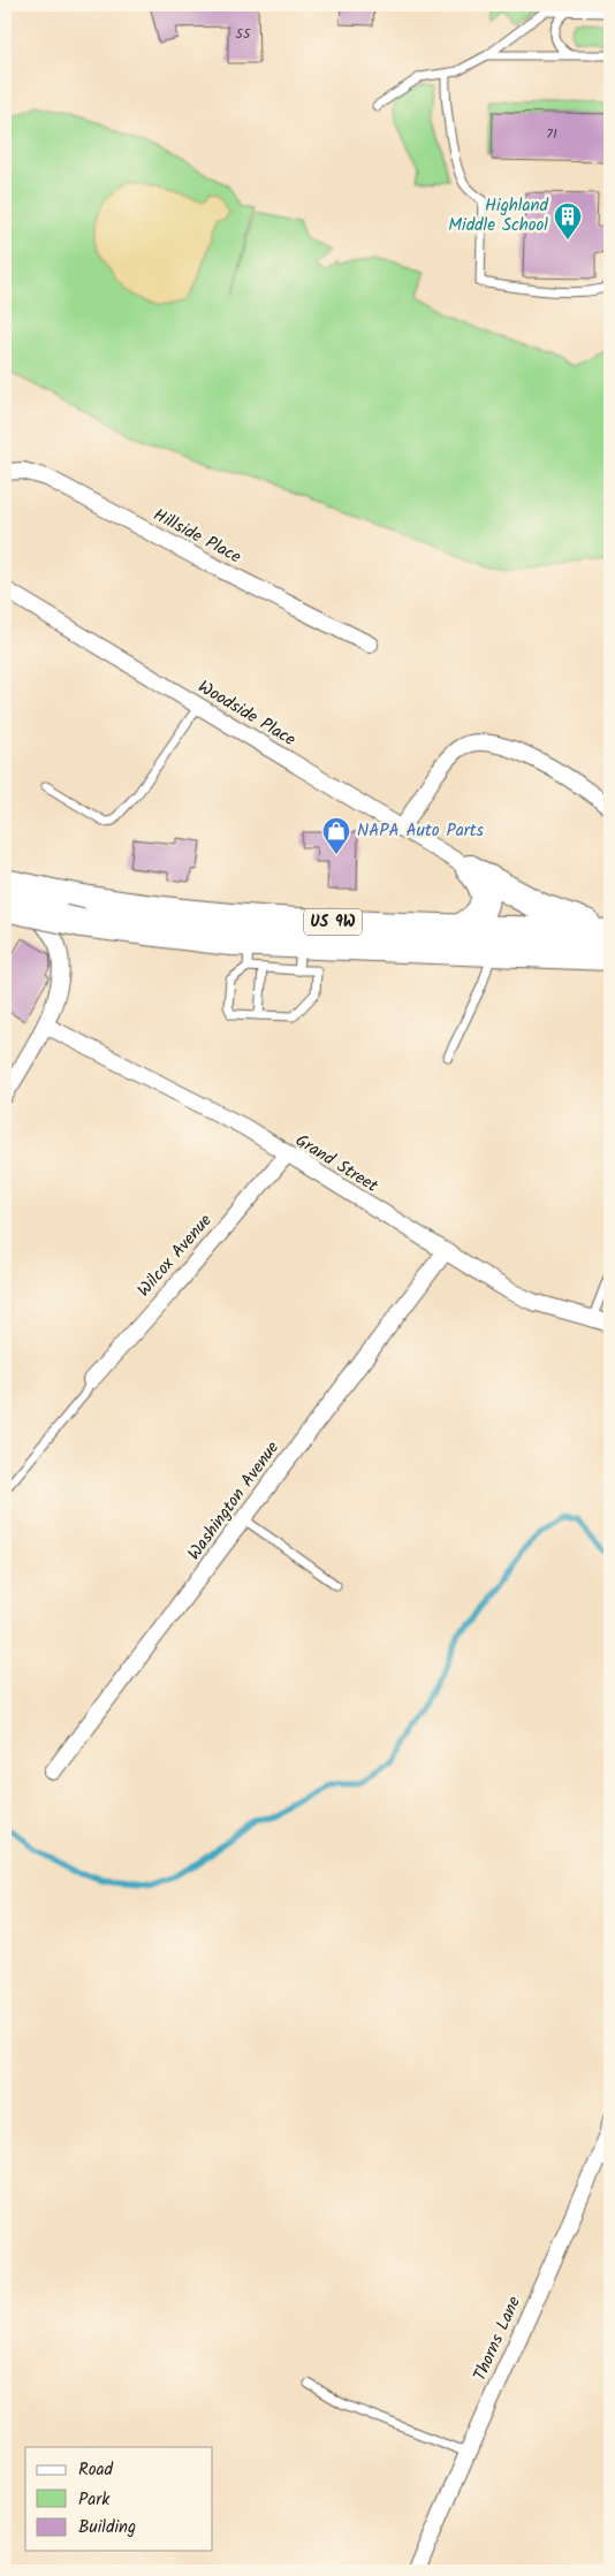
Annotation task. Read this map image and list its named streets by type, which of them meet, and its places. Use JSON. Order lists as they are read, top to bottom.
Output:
{
  "streets": {
    "highway": ["US 9W"],
    "street": [
      "Hillside Place",
      "Woodside Place",
      "Grand Street",
      "Wilcox Avenue",
      "Washington Avenue",
      "Thorns Lane"
    ]
  },
  "crossings": [
    ["Grand Street", "Wilcox Avenue"],
    ["Grand Street", "Washington Avenue"]
  ],
  "places": {
    "building": ["Highland Middle School"],
    "shop": ["NAPA Auto Parts"]
  },
  "house_numbers": ["55", "71"],
  "legend": ["Road", "Park", "Building"]
}
